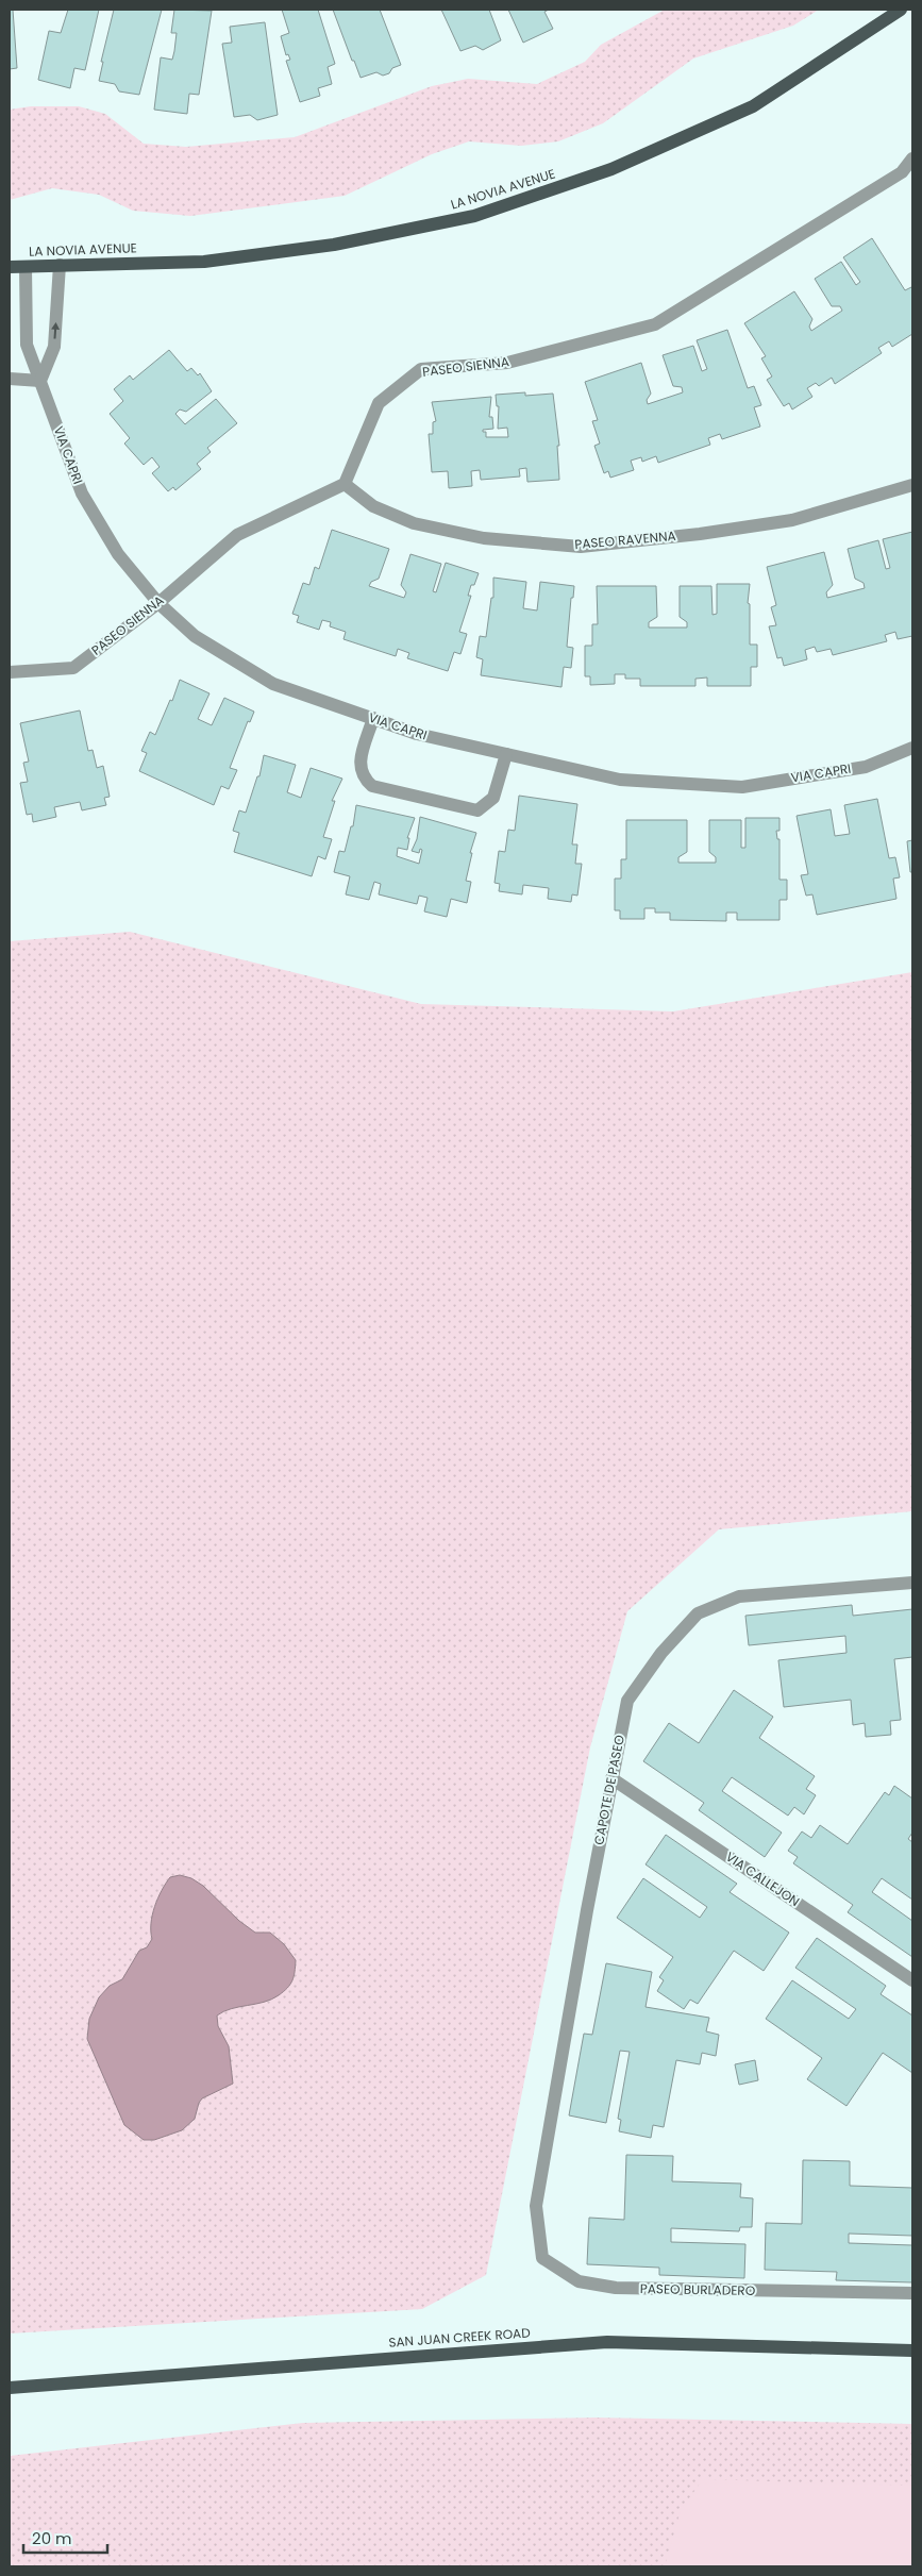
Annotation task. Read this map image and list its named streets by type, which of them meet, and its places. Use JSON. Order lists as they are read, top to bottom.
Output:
{
  "streets": {
    "main road": ["LA NOVIA AVENUE", "SAN JUAN CREEK ROAD"],
    "street": [
      "PASEO SIENNA",
      "VIA CAPRI",
      "PASEO RAVENNA",
      "CAPOTE DE PASEO",
      "VIA CALLEJON",
      "PASEO BURLADERO"
    ]
  },
  "crossings": [
    ["LA NOVIA AVENUE", "VIA CAPRI"],
    ["PASEO SIENNA", "VIA CAPRI"],
    ["PASEO SIENNA", "PASEO RAVENNA"],
    ["CAPOTE DE PASEO", "VIA CALLEJON"],
    ["CAPOTE DE PASEO", "PASEO BURLADERO"]
  ],
  "scale_bar": "20 m"
}
